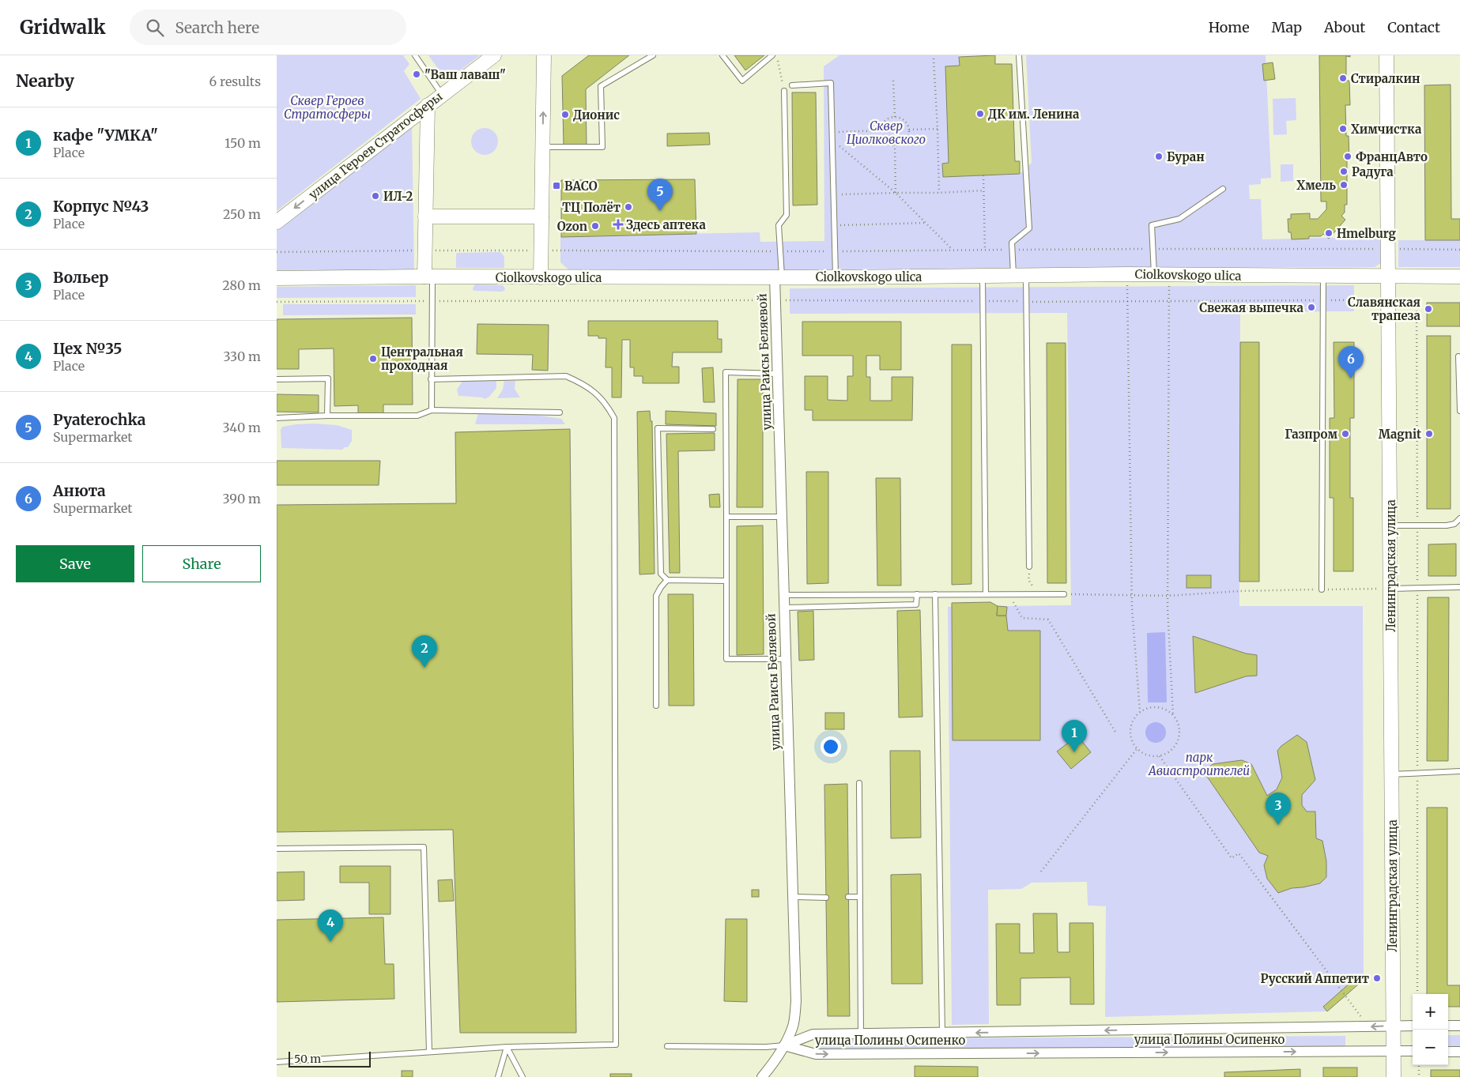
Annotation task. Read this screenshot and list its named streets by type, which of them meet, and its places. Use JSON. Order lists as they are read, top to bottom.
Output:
{
  "streets": {
    "street": [
      "улица Героев Стратосферы",
      "Ciolkovskogo ulica",
      "улица Раисы Беляевой",
      "Ленинградская улица",
      "улица Полины Осипенко"
    ]
  },
  "crossings": [
    ["Ciolkovskogo ulica", "улица Раисы Беляевой"],
    ["Ciolkovskogo ulica", "Ленинградская улица"],
    ["улица Раисы Беляевой", "улица Полины Осипенко"],
    ["Ленинградская улица", "улица Полины Осипенко"]
  ],
  "one_way": ["улица Героев Стратосферы"],
  "parks": ["Сквер Героев Стратосферы", "Сквер Циолковского", "парк Авиастроителей"],
  "places": {
    "other": [
      "\"Ваш лаваш\"",
      "Стиралкин",
      "ДК им. Ленина",
      "Дионис",
      "Химчистка",
      "Буран",
      "ФранцАвто",
      "Радуга",
      "Хмель",
      "ИЛ-2",
      "ТЦ Полёт",
      "Ozon",
      "Hmelburg",
      "Свежая выпечка",
      "Славянская трапеза",
      "Центральная проходная",
      "Газпром",
      "Magnit",
      "Русский Аппетит"
    ],
    "transit": ["ВАСО"],
    "health": ["Здесь аптека"]
  },
  "scale_bar": "50 m",
  "page": {
    "header": "Gridwalk",
    "search": "Search here",
    "nav": [
      "Home",
      "Map",
      "About",
      "Contact"
    ],
    "heading": ["Nearby", "6 results"],
    "list": [
      {
        "mark": "1",
        "name": "кафе \"УМКА\"",
        "note": "Place",
        "value": "150 m"
      },
      {
        "mark": "2",
        "name": "Корпус №43",
        "note": "Place",
        "value": "250 m"
      },
      {
        "mark": "3",
        "name": "Вольер",
        "note": "Place",
        "value": "280 m"
      },
      {
        "mark": "4",
        "name": "Цех №35",
        "note": "Place",
        "value": "330 m"
      },
      {
        "mark": "5",
        "name": "Pyaterochka",
        "note": "Supermarket",
        "value": "340 m"
      },
      {
        "mark": "6",
        "name": "Анюта",
        "note": "Supermarket",
        "value": "390 m"
      }
    ],
    "pins": [
      "5",
      "6",
      "2",
      "1",
      "3",
      "4"
    ],
    "buttons": ["Save", "Share"],
    "map_buttons": ["+", "−"],
    "scale": "50 m"
  }
}
